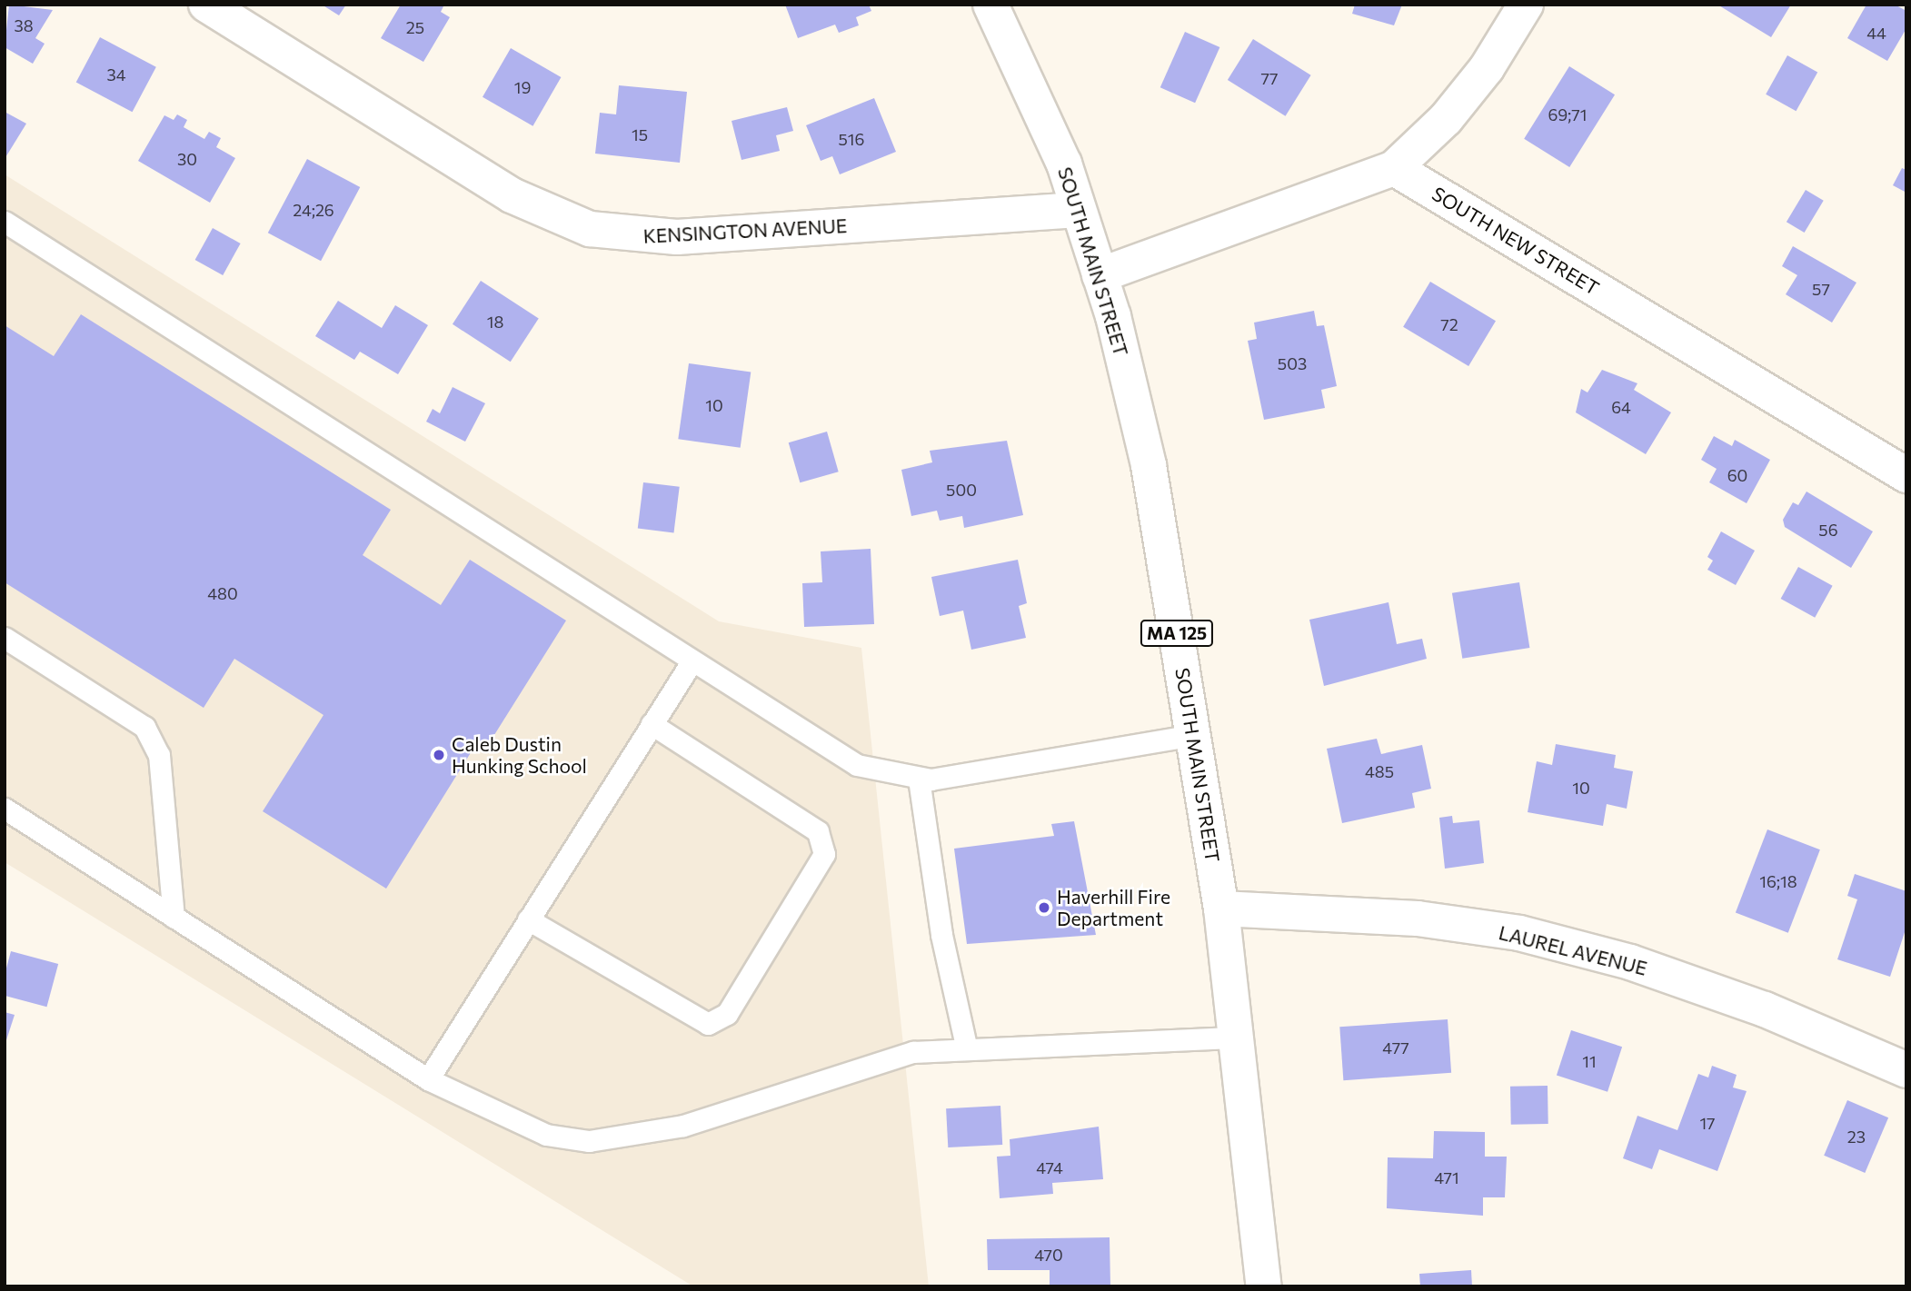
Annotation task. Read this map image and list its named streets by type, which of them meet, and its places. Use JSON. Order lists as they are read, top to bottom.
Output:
{
  "streets": {
    "street": [
      "KENSINGTON AVENUE",
      "SOUTH NEW STREET",
      "SOUTH MAIN STREET",
      "MA 125",
      "LAUREL AVENUE"
    ]
  },
  "crossings": [
    ["KENSINGTON AVENUE", "SOUTH MAIN STREET"],
    ["SOUTH MAIN STREET", "LAUREL AVENUE"]
  ],
  "places": ["Caleb Dustin Hunking School", "Haverhill Fire Department"],
  "house_numbers": [
    "38",
    "25",
    "44",
    "34",
    "77",
    "19",
    "69;71",
    "15",
    "516",
    "30",
    "24;26",
    "57",
    "18",
    "72",
    "503",
    "10",
    "64",
    "60",
    "500",
    "56",
    "480",
    "485",
    "10",
    "16;18",
    "477",
    "11",
    "17",
    "23",
    "474",
    "471",
    "470"
  ]
}
